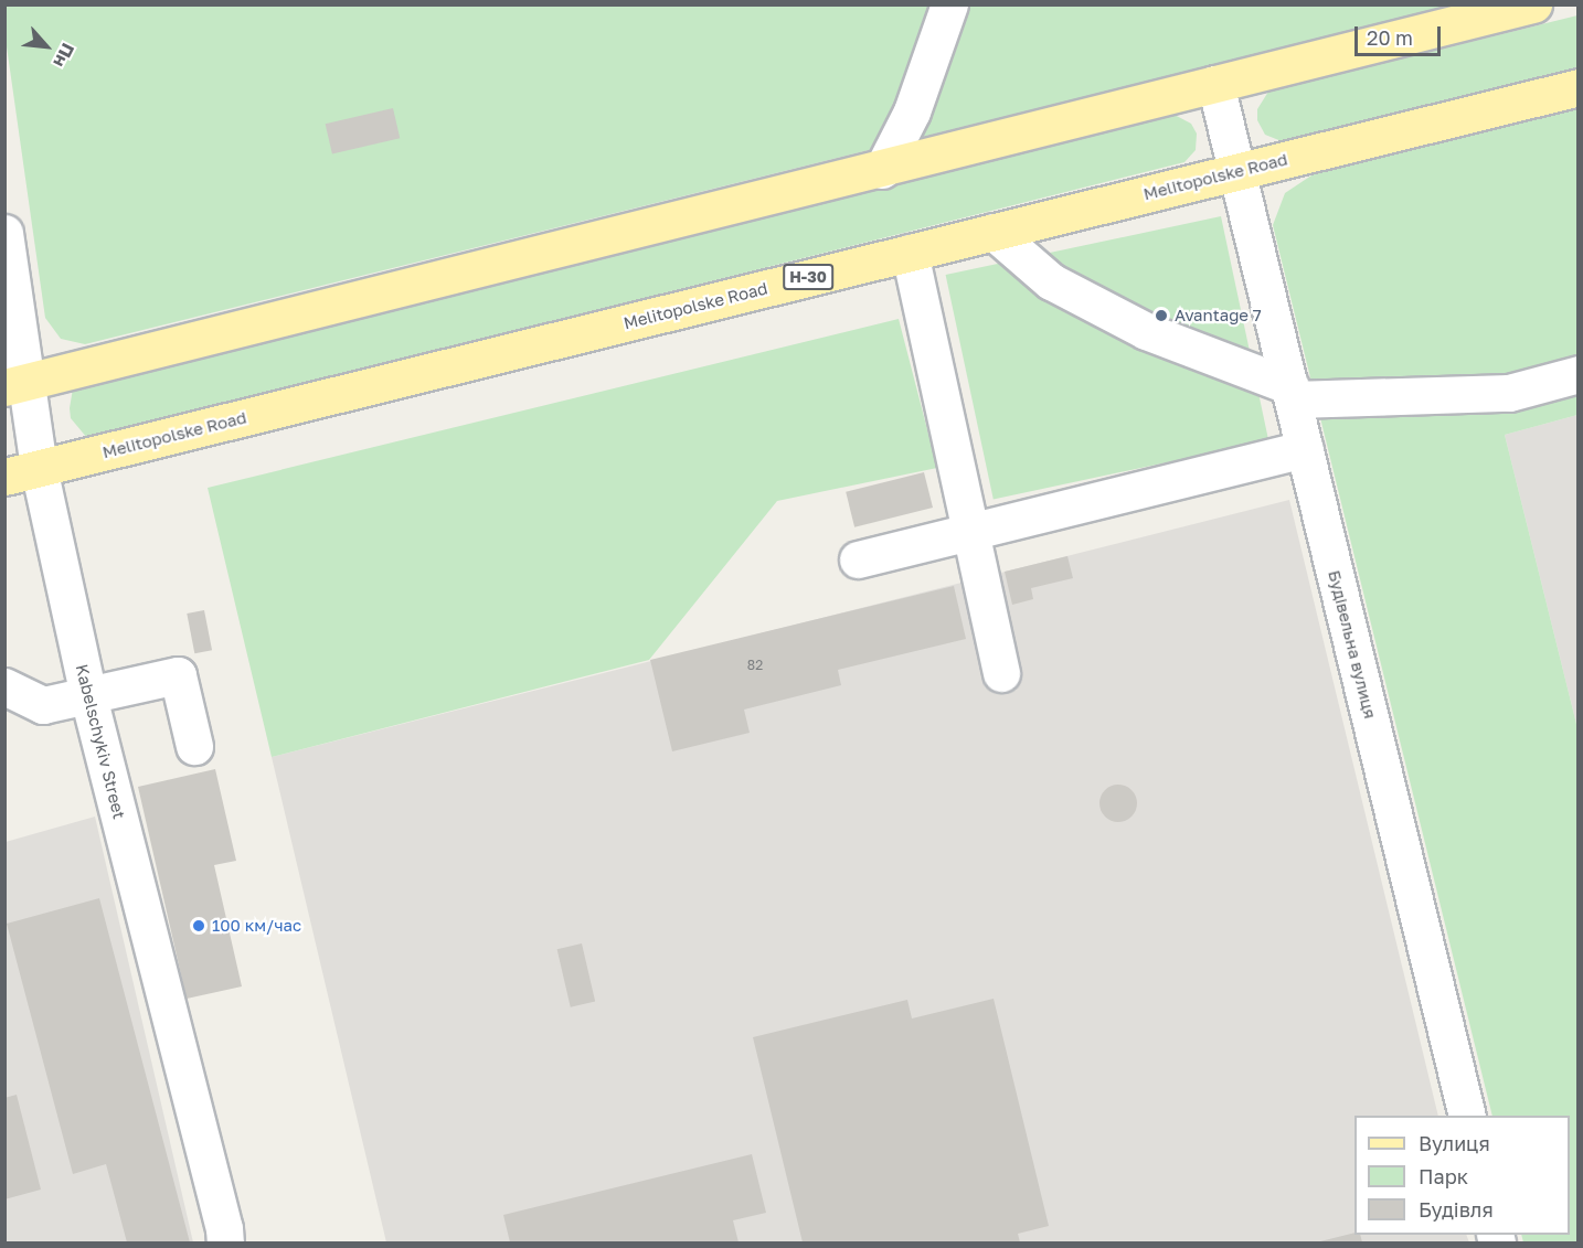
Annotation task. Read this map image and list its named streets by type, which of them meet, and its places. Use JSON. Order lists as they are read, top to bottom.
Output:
{
  "streets": {
    "main road": ["Melitopolske Road", "Н-30"],
    "street": ["Будівельна вулиця", "Kabelschykiv Street"]
  },
  "crossings": [
    ["Melitopolske Road", "Будівельна вулиця"],
    ["Melitopolske Road", "Kabelschykiv Street"]
  ],
  "places": ["Avantage 7", "100 км/час"],
  "house_numbers": ["82"],
  "legend": ["Вулиця", "Парк", "Будівля"],
  "scale_bar": "20 m",
  "north": "bottom right"
}
